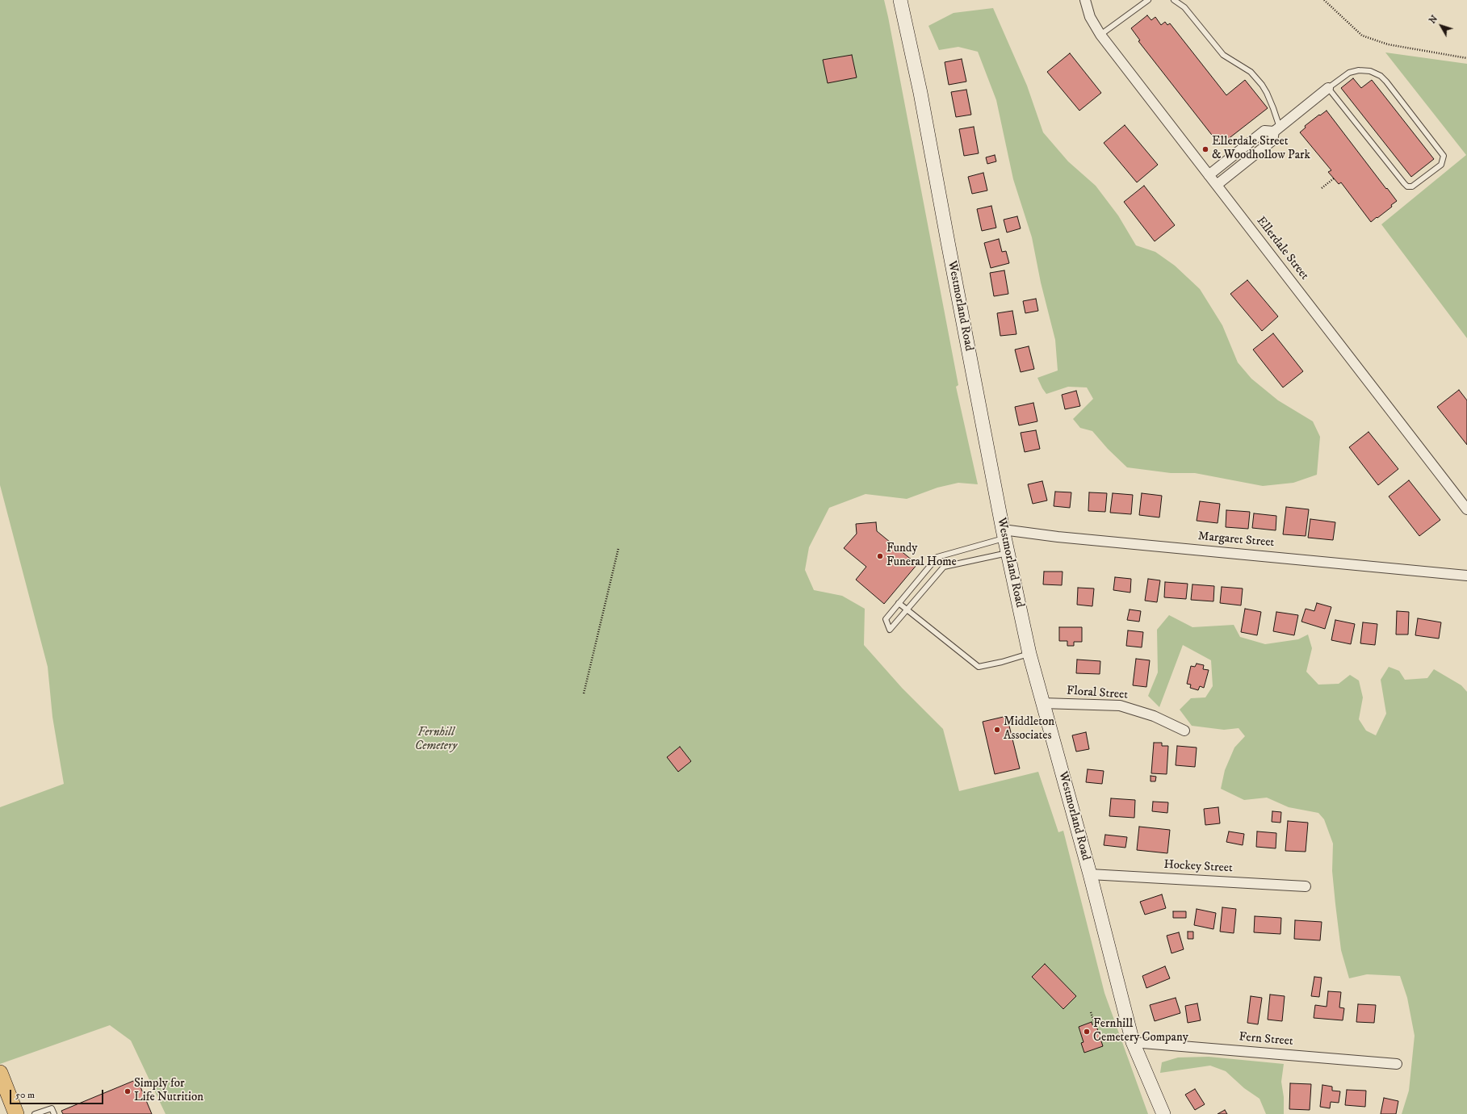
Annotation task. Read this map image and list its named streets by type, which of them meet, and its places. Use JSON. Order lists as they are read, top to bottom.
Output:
{
  "streets": {
    "street": [
      "Ellerdale Street",
      "Westmorland Road",
      "Margaret Street",
      "Floral Street",
      "Hockey Street",
      "Fern Street"
    ]
  },
  "crossings": [
    ["Westmorland Road", "Margaret Street"],
    ["Westmorland Road", "Floral Street"],
    ["Westmorland Road", "Hockey Street"],
    ["Westmorland Road", "Fern Street"]
  ],
  "parks": ["Fernhill Cemetery"],
  "places": [
    "Ellerdale Street & Woodhollow Park",
    "Fundy Funeral Home",
    "Middleton Associates",
    "Fernhill Cemetery Company",
    "Simply for Life Nutrition"
  ],
  "scale_bar": "50 m",
  "north": "top left"
}
